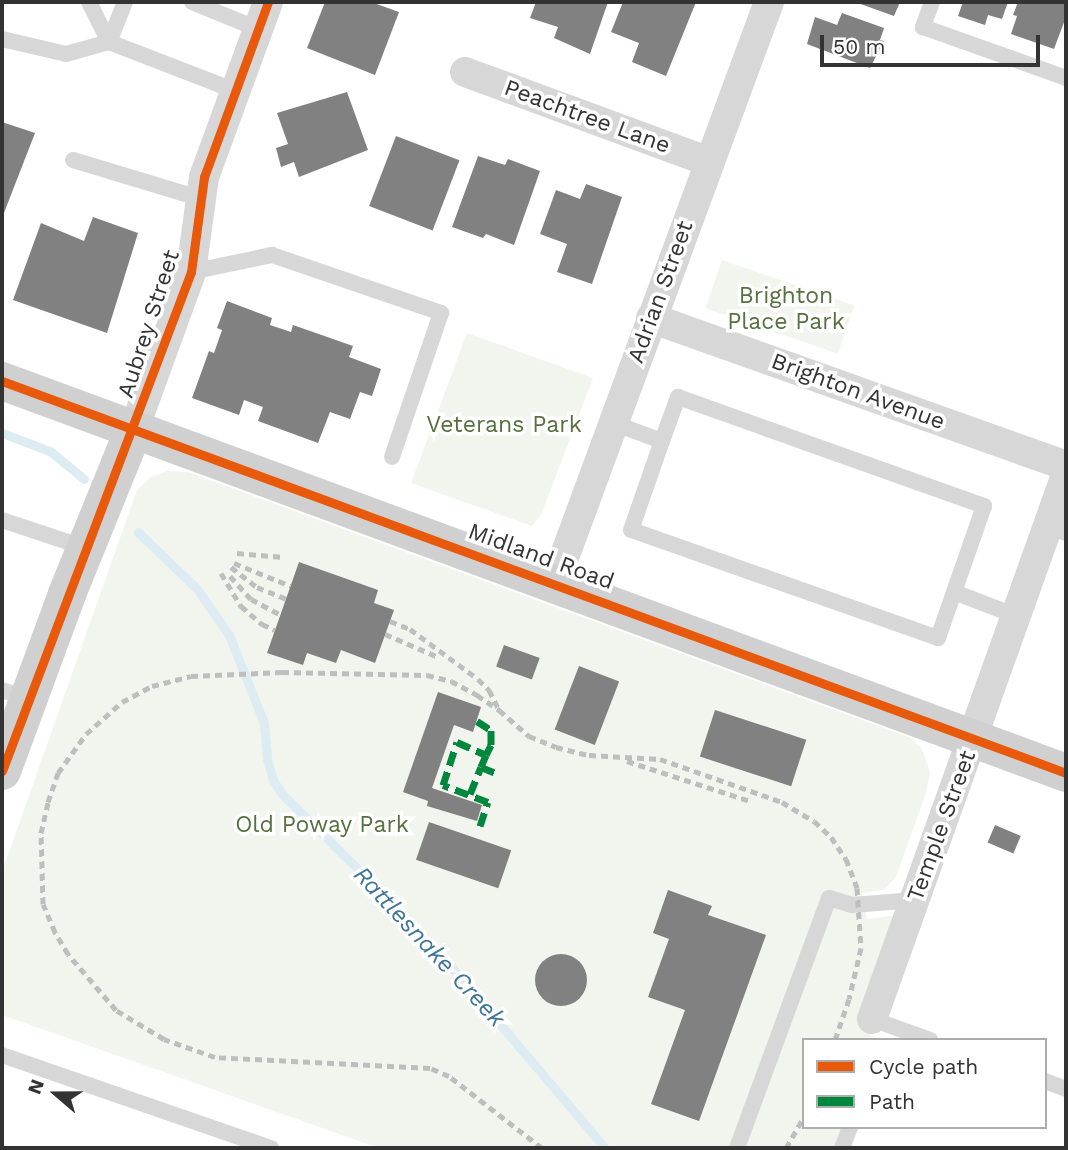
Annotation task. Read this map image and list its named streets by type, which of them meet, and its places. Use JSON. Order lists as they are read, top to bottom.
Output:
{
  "streets": {
    "main road": ["Aubrey Street", "Midland Road"],
    "street": [
      "Peachtree Lane",
      "Adrian Street",
      "Brighton Avenue",
      "Temple Street"
    ]
  },
  "crossings": [
    ["Peachtree Lane", "Adrian Street"],
    ["Adrian Street", "Brighton Avenue"],
    ["Adrian Street", "Midland Road"],
    ["Aubrey Street", "Midland Road"],
    ["Midland Road", "Temple Street"]
  ],
  "water": ["Rattlesnake Creek"],
  "parks": ["Brighton Place Park", "Veterans Park", "Old Poway Park"],
  "legend": ["Cycle path", "Path"],
  "scale_bar": "50 m",
  "north": "left"
}
